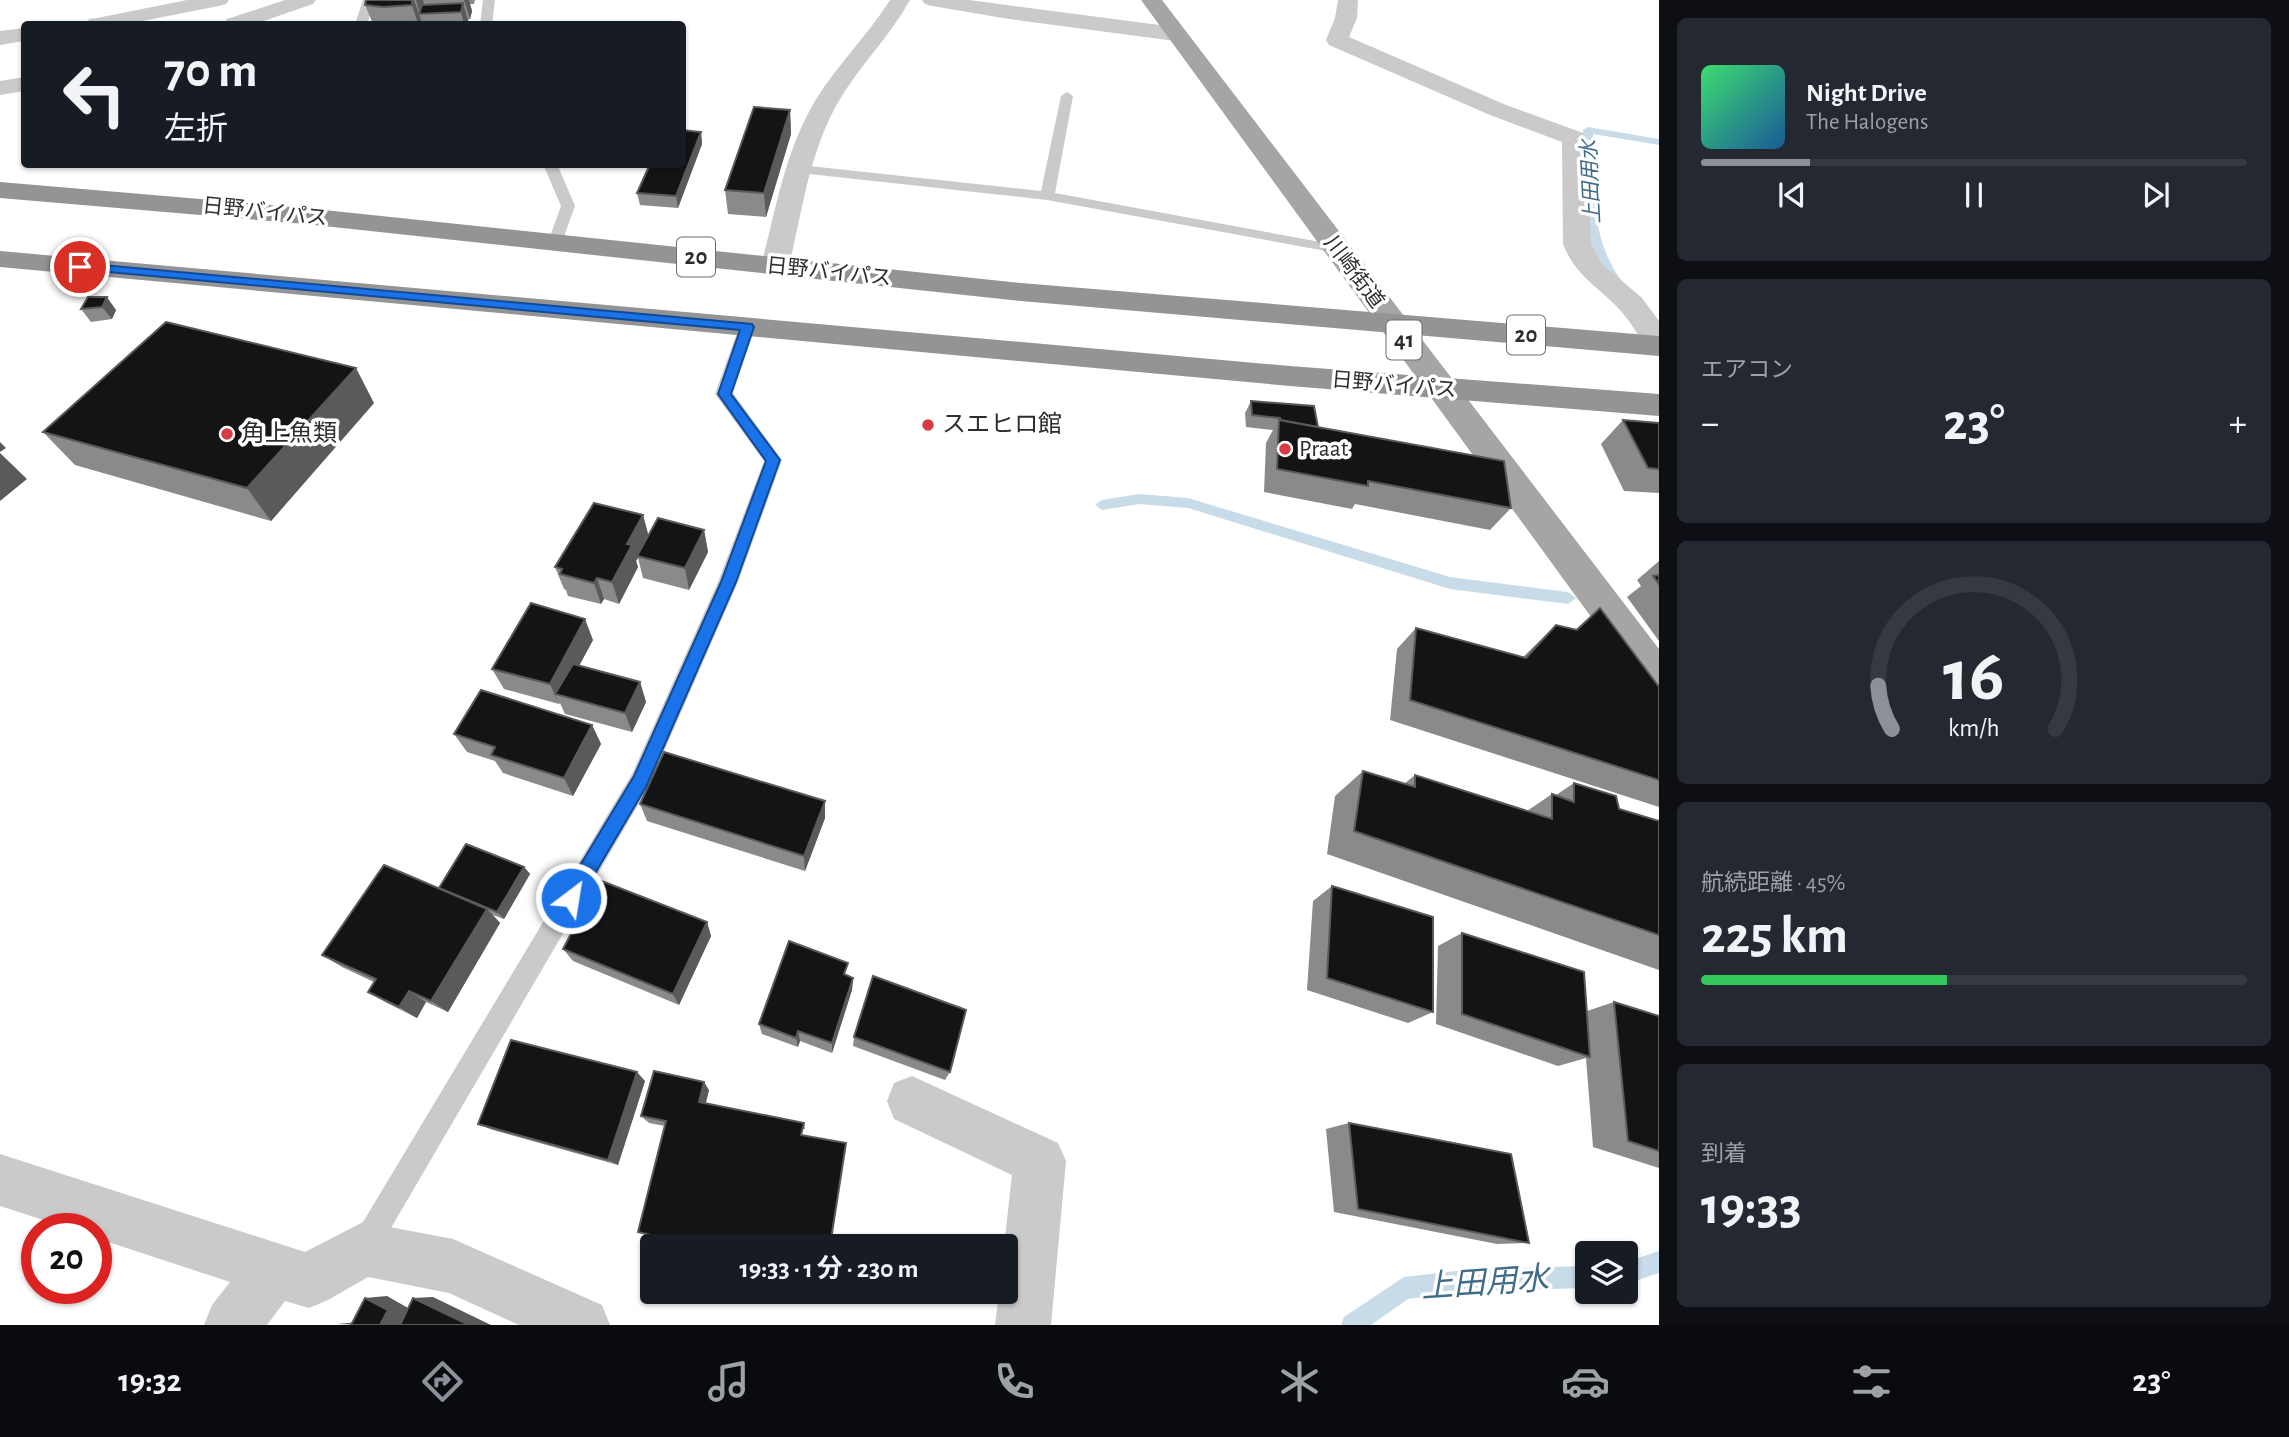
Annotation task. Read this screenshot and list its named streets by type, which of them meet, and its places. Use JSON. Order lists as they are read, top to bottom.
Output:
{
  "streets": {
    "highway": ["日野バイパス", "20"],
    "main road": ["川崎街道", "41"]
  },
  "crossings": [
    ["日野バイパス", "川崎街道"]
  ],
  "water": ["上田用水"],
  "places": ["スエヒロ館", "角上魚類", "Praat"],
  "page": {
    "turn": ["70 m", "左折"],
    "song": ["Night Drive", "The Halogens"],
    "tile": [
      "エアコン",
      ["航続距離 · 45%", "225 km"],
      ["到着", "19:33"]
    ],
    "heat": ["−", "23°", "+"],
    "limit": "20",
    "trip": "19:33 · 1 分 · 230 m",
    "tabs": ["19:32", "23°"],
    "gauge": ["16", "km/h"]
  }
}
